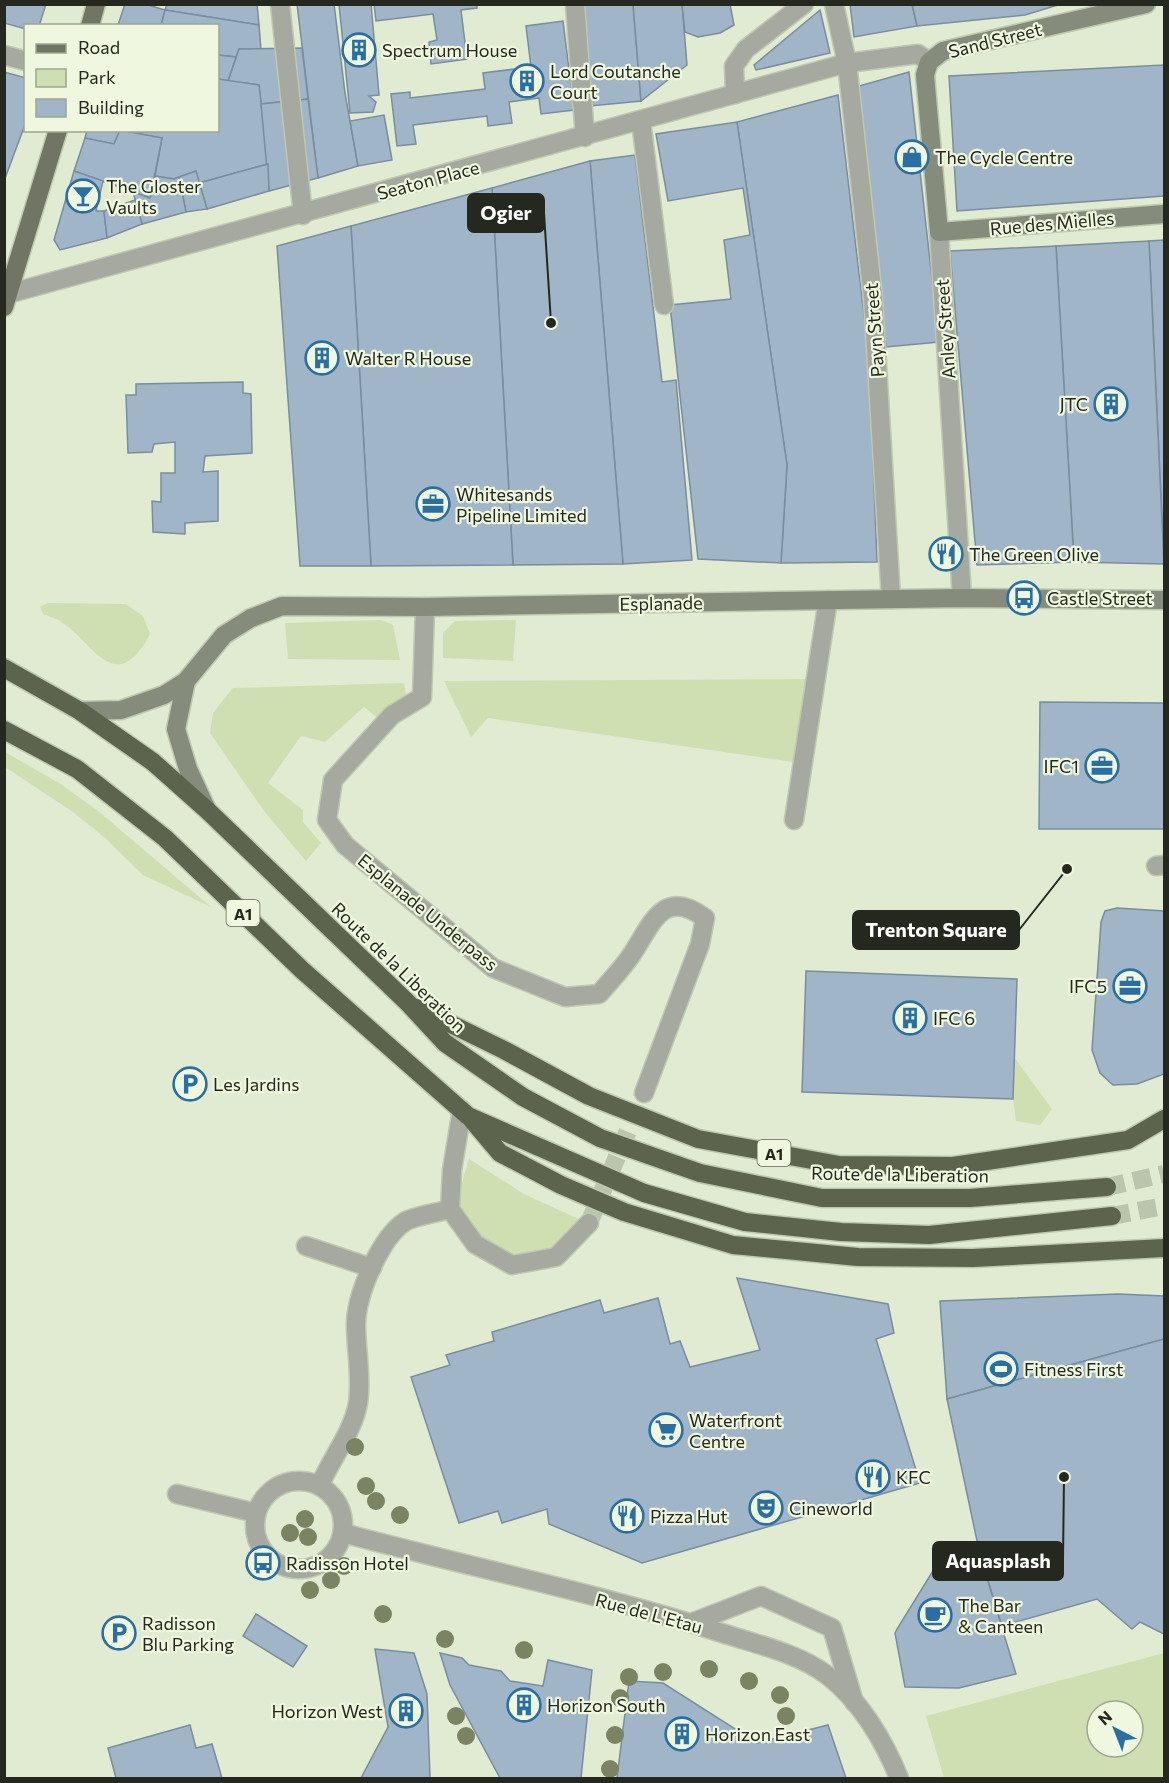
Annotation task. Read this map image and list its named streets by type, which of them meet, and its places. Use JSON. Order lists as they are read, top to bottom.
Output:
{
  "streets": {
    "highway": ["A1", "Route de la Liberation"],
    "main road": [
      "Sand Street",
      "Rue des Mielles",
      "Anley Street",
      "Esplanade"
    ],
    "street": [
      "Seaton Place",
      "Payn Street",
      "Esplanade Underpass",
      "Rue de L'Etau"
    ]
  },
  "crossings": [
    ["Sand Street", "Seaton Place"],
    ["Sand Street", "Anley Street"],
    ["Sand Street", "Payn Street"],
    ["Seaton Place", "Payn Street"],
    ["Rue des Mielles", "Anley Street"],
    ["Anley Street", "Esplanade"],
    ["Payn Street", "Esplanade"],
    ["Esplanade", "Esplanade Underpass"],
    ["Esplanade", "Route de la Liberation"],
    ["A1", "Route de la Liberation"]
  ],
  "places": {
    "building": [
      "Spectrum House",
      "Lord Coutanche Court",
      "Walter R House",
      "JTC",
      "IFC 6",
      "Horizon South",
      "Horizon West",
      "Horizon East"
    ],
    "shop": ["The Cycle Centre"],
    "bar": ["The Gloster Vaults"],
    "other": ["Ogier", "Trenton Square", "Aquasplash"],
    "office": ["Whitesands Pipeline Limited", "IFC1", "IFC5"],
    "restaurant": ["The Green Olive", "KFC", "Pizza Hut"],
    "bus stop": ["Castle Street", "Radisson Hotel"],
    "parking": ["Les Jardins", "Radisson Blu Parking"],
    "sports": ["Fitness First"],
    "supermarket": ["Waterfront Centre"],
    "theatre": ["Cineworld"],
    "cafe": ["The Bar & Canteen"]
  },
  "legend": ["Road", "Park", "Building"],
  "north": "top left"
}
